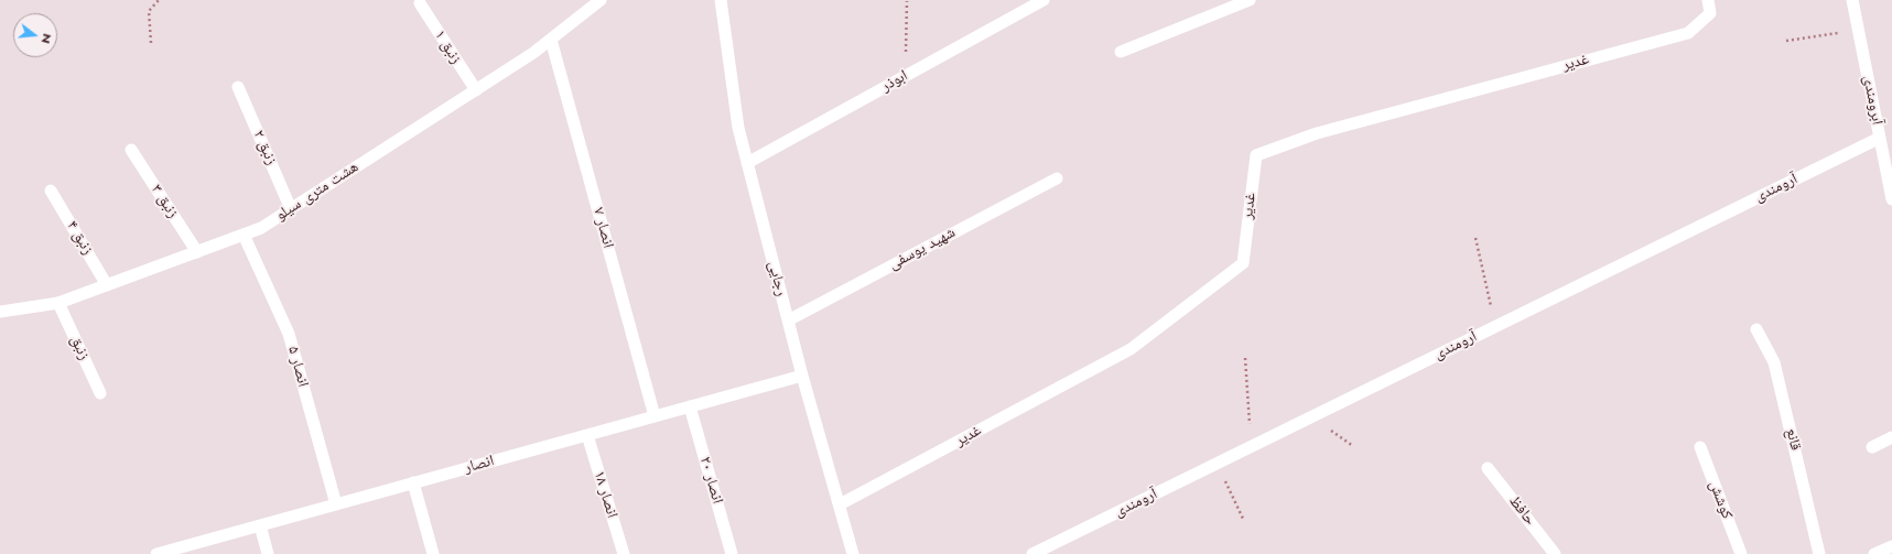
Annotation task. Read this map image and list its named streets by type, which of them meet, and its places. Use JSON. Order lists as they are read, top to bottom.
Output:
{
  "streets": {
    "street": [
      "زنبق ۱",
      "غدیر",
      "ابوذر",
      "آبرومندی",
      "زنبق ۲",
      "آرومندی",
      "هشت متری سیلو",
      "زنبق ۳",
      "انصار ۷",
      "زنبق ۴",
      "شهید یوسفی",
      "رجایی",
      "زنبق",
      "انصار ۵",
      "قانع",
      "انصار",
      "انصار ۲۰",
      "انصار ۱۸",
      "کوشش",
      "حافظ"
    ]
  },
  "crossings": [
    ["زنبق ۱", "هشت متری سیلو"],
    ["غدیر", "رجایی"],
    ["ابوذر", "رجایی"],
    ["آبرومندی", "آرومندی"],
    ["زنبق ۲", "هشت متری سیلو"],
    ["هشت متری سیلو", "زنبق ۳"],
    ["هشت متری سیلو", "انصار ۷"],
    ["هشت متری سیلو", "زنبق ۴"],
    ["هشت متری سیلو", "زنبق"],
    ["هشت متری سیلو", "انصار ۵"],
    ["انصار ۷", "انصار"],
    ["شهید یوسفی", "رجایی"],
    ["رجایی", "انصار"],
    ["انصار ۵", "انصار"],
    ["انصار", "انصار ۲۰"],
    ["انصار", "انصار ۱۸"]
  ],
  "north": "right"
}
